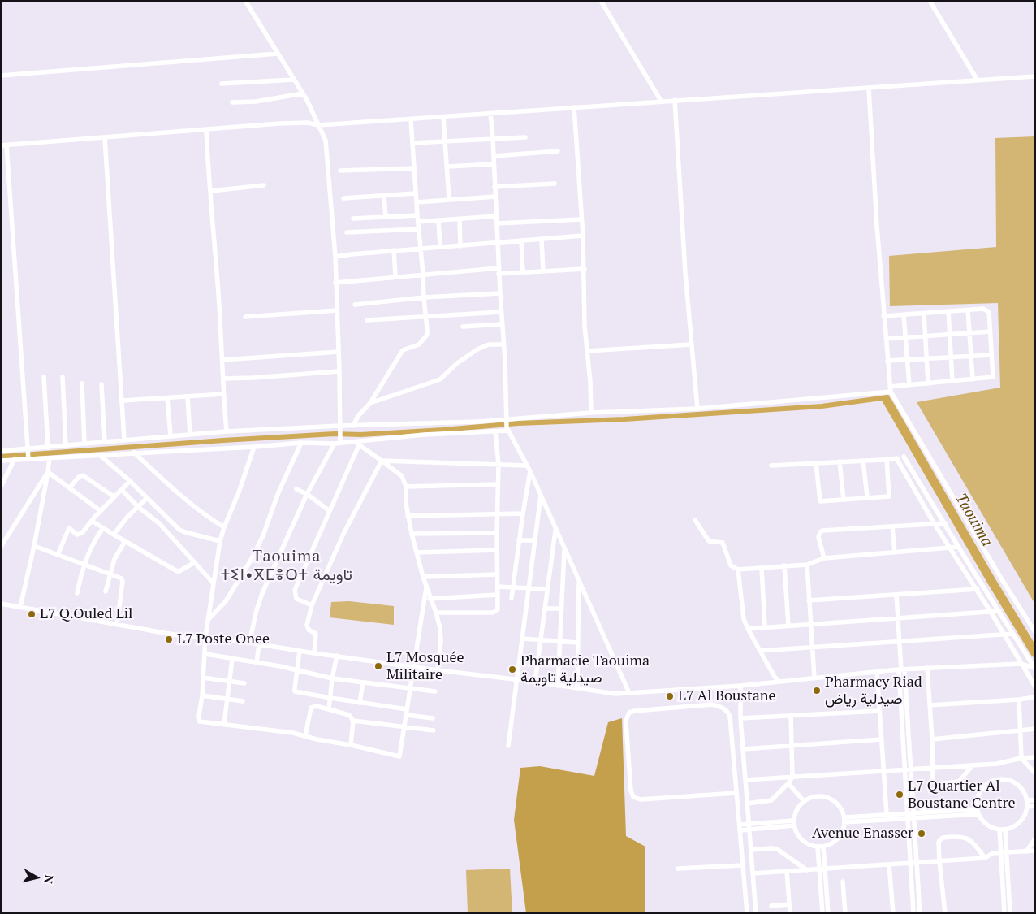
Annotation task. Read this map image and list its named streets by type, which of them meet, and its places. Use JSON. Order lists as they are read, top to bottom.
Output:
{
  "districts": ["Taouima ⵜⵉⵏ•ⴳⵎⴻⵔⵜ تاويمة"],
  "water": ["Taouima"],
  "places": [
    "L7 Q.Ouled Lil",
    "L7 Poste Onee",
    "L7 Mosquée Militaire",
    "Pharmacie Taouima صيدلية تاويمة",
    "Pharmacy Riad صيدلية رياض",
    "L7 Al Boustane",
    "L7 Quartier Al Boustane Centre",
    "Avenue Enasser"
  ],
  "north": "right"
}
